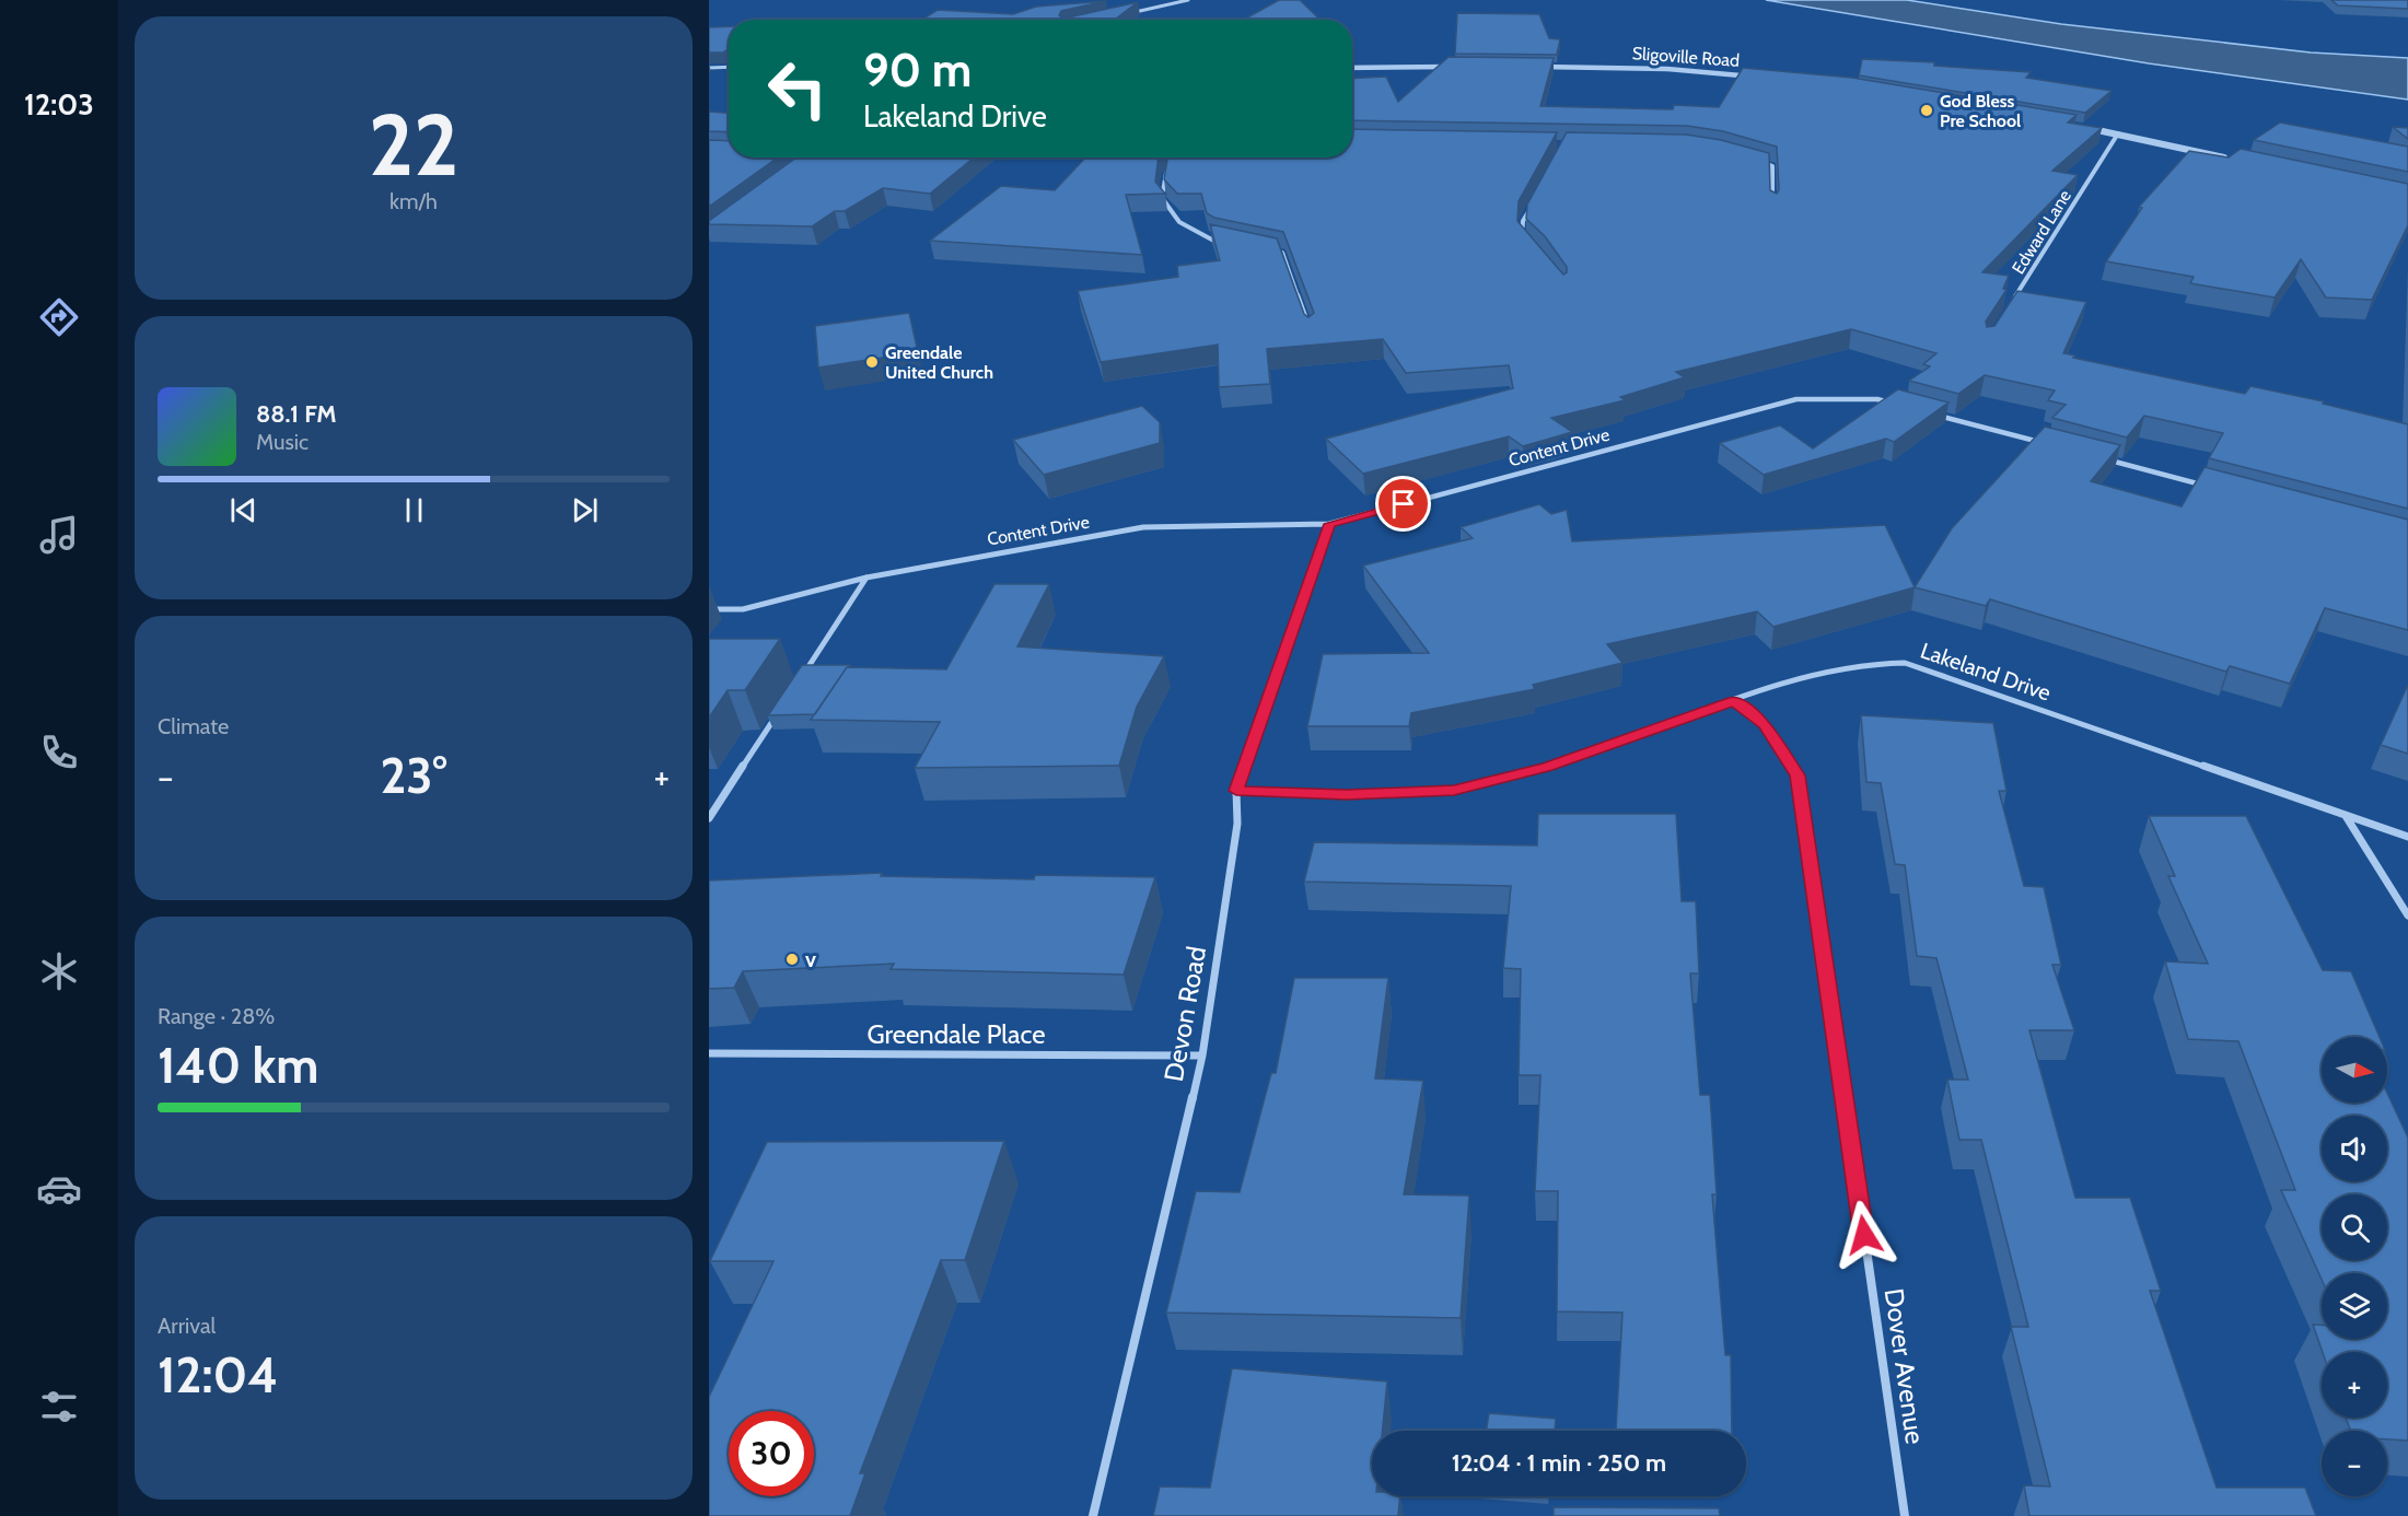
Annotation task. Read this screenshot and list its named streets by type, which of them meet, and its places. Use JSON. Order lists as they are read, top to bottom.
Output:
{
  "streets": {
    "street": [
      "Sligoville Road",
      "Edward Lane",
      "Content Drive",
      "Lakeland Drive",
      "Devon Road",
      "Greendale Place",
      "Dover Avenue"
    ]
  },
  "crossings": [
    ["Content Drive", "Devon Road"],
    ["Lakeland Drive", "Devon Road"],
    ["Lakeland Drive", "Dover Avenue"],
    ["Devon Road", "Greendale Place"]
  ],
  "places": ["God Bless Pre School", "Greendale United Church", "v"],
  "north": "right",
  "page": {
    "tabs": "12:03",
    "tile": [
      ["22", "km/h"],
      "Climate",
      ["Range · 28%", "140 km"],
      ["Arrival", "12:04"]
    ],
    "turn": ["90 m", "Lakeland Drive"],
    "song": ["88.1 FM", "Music"],
    "heat": ["−", "23°", "+"],
    "map_buttons": ["+", "−"],
    "limit": "30",
    "trip": "12:04 · 1 min · 250 m"
  }
}
